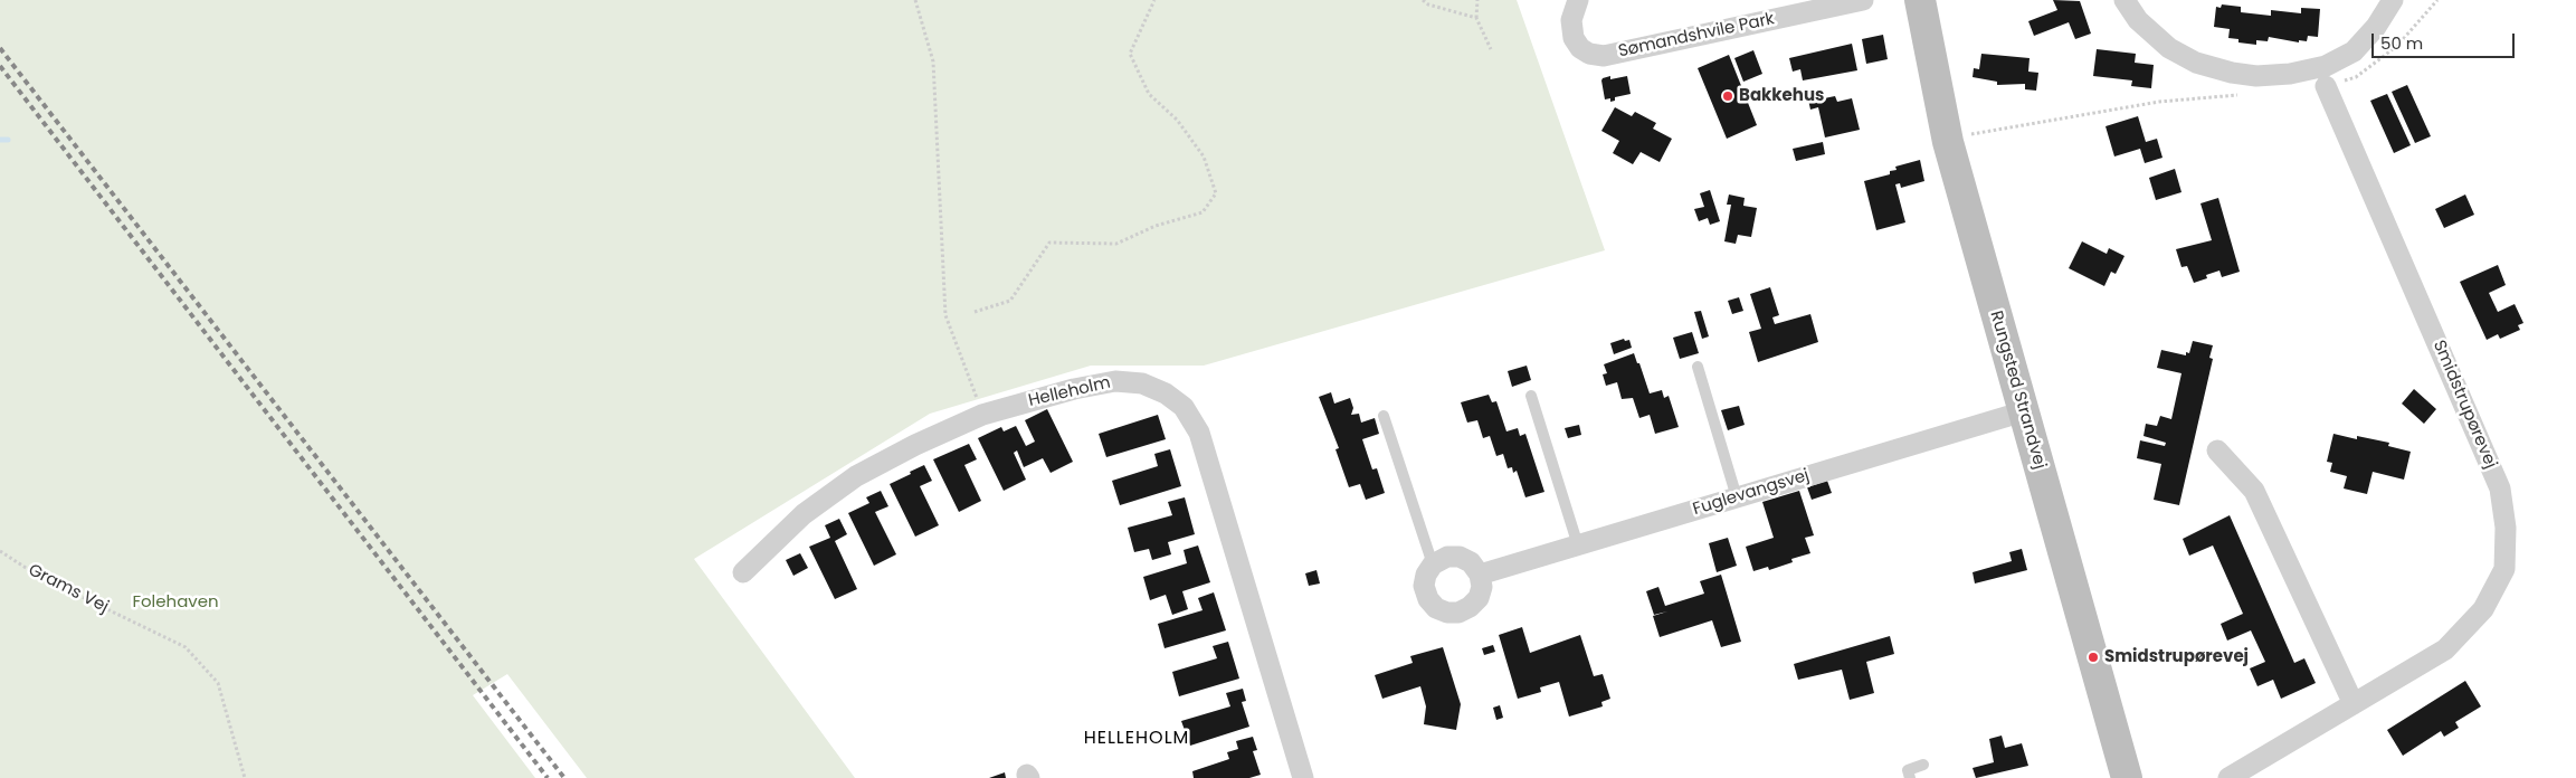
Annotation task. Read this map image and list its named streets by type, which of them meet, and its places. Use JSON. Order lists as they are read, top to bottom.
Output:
{
  "streets": {
    "main road": ["Rungsted Strandvej"],
    "street": [
      "Sømandshvile Park",
      "Helleholm",
      "Smidstrupørevej",
      "Fuglevangsvej"
    ],
    "path": ["Grams Vej"]
  },
  "crossings": [
    ["Rungsted Strandvej", "Fuglevangsvej"]
  ],
  "districts": ["HELLEHOLM"],
  "parks": ["Folehaven"],
  "places": ["Bakkehus", "Smidstrupørevej"],
  "scale_bar": "50 m"
}
